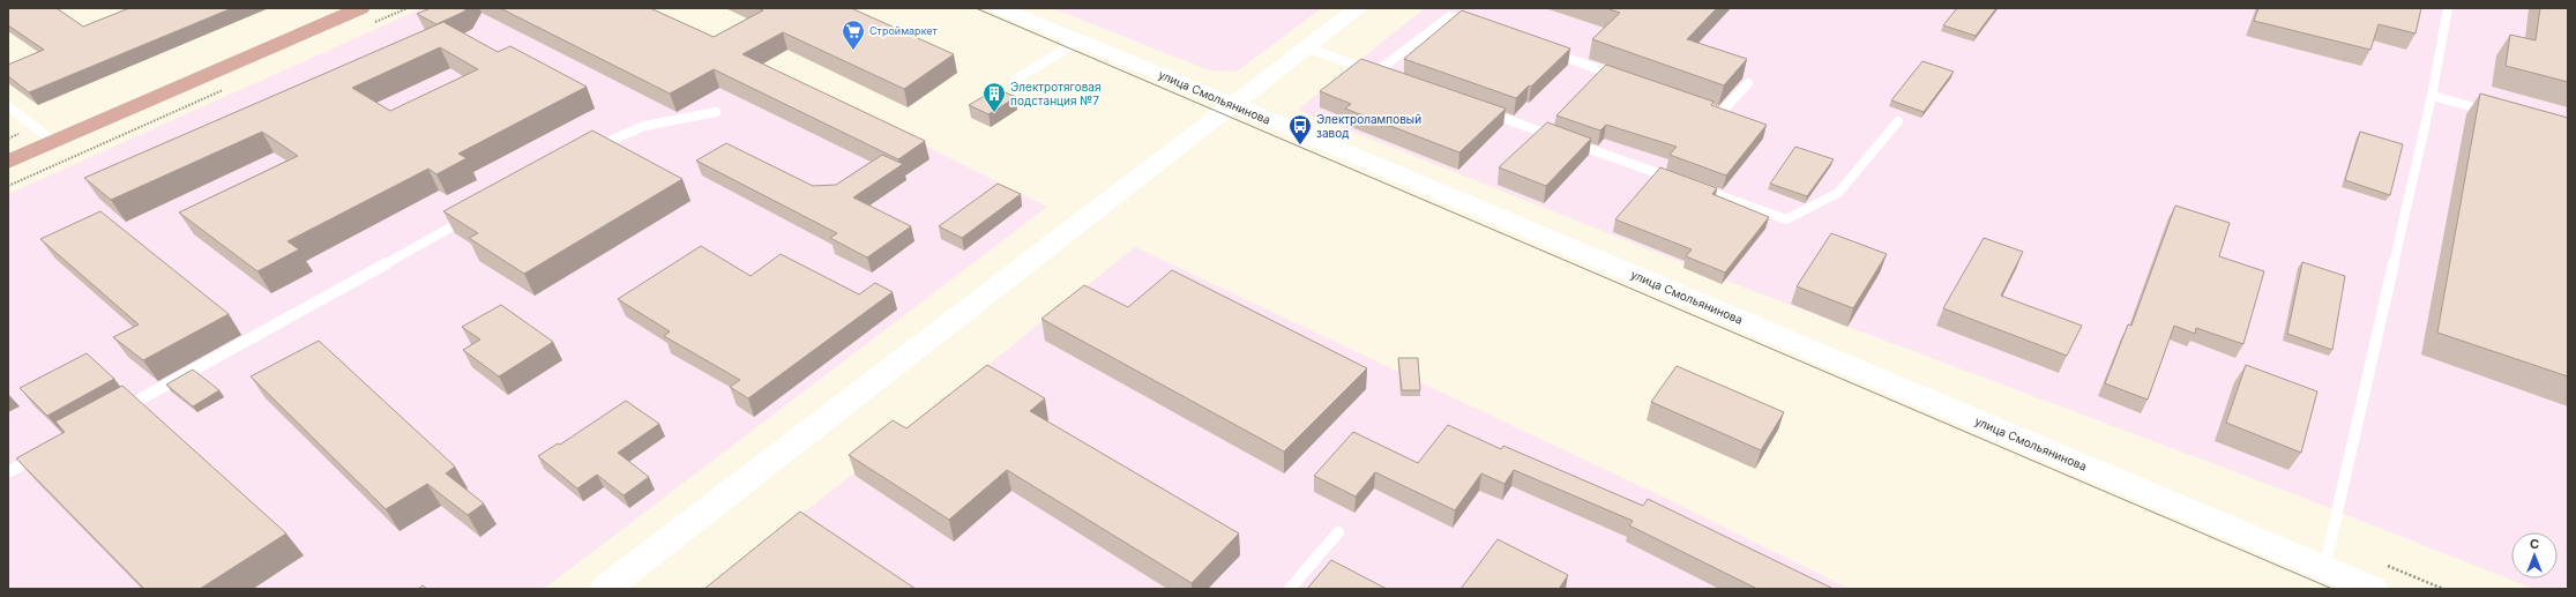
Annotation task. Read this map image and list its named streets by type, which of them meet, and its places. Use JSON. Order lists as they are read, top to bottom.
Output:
{
  "streets": {
    "street": ["улица Смольянинова"]
  },
  "places": {
    "supermarket": ["Строймаркет"],
    "building": ["Электротяговая подстанция №7"],
    "bus stop": ["Электроламповый завод"]
  },
  "north": "top"
}
